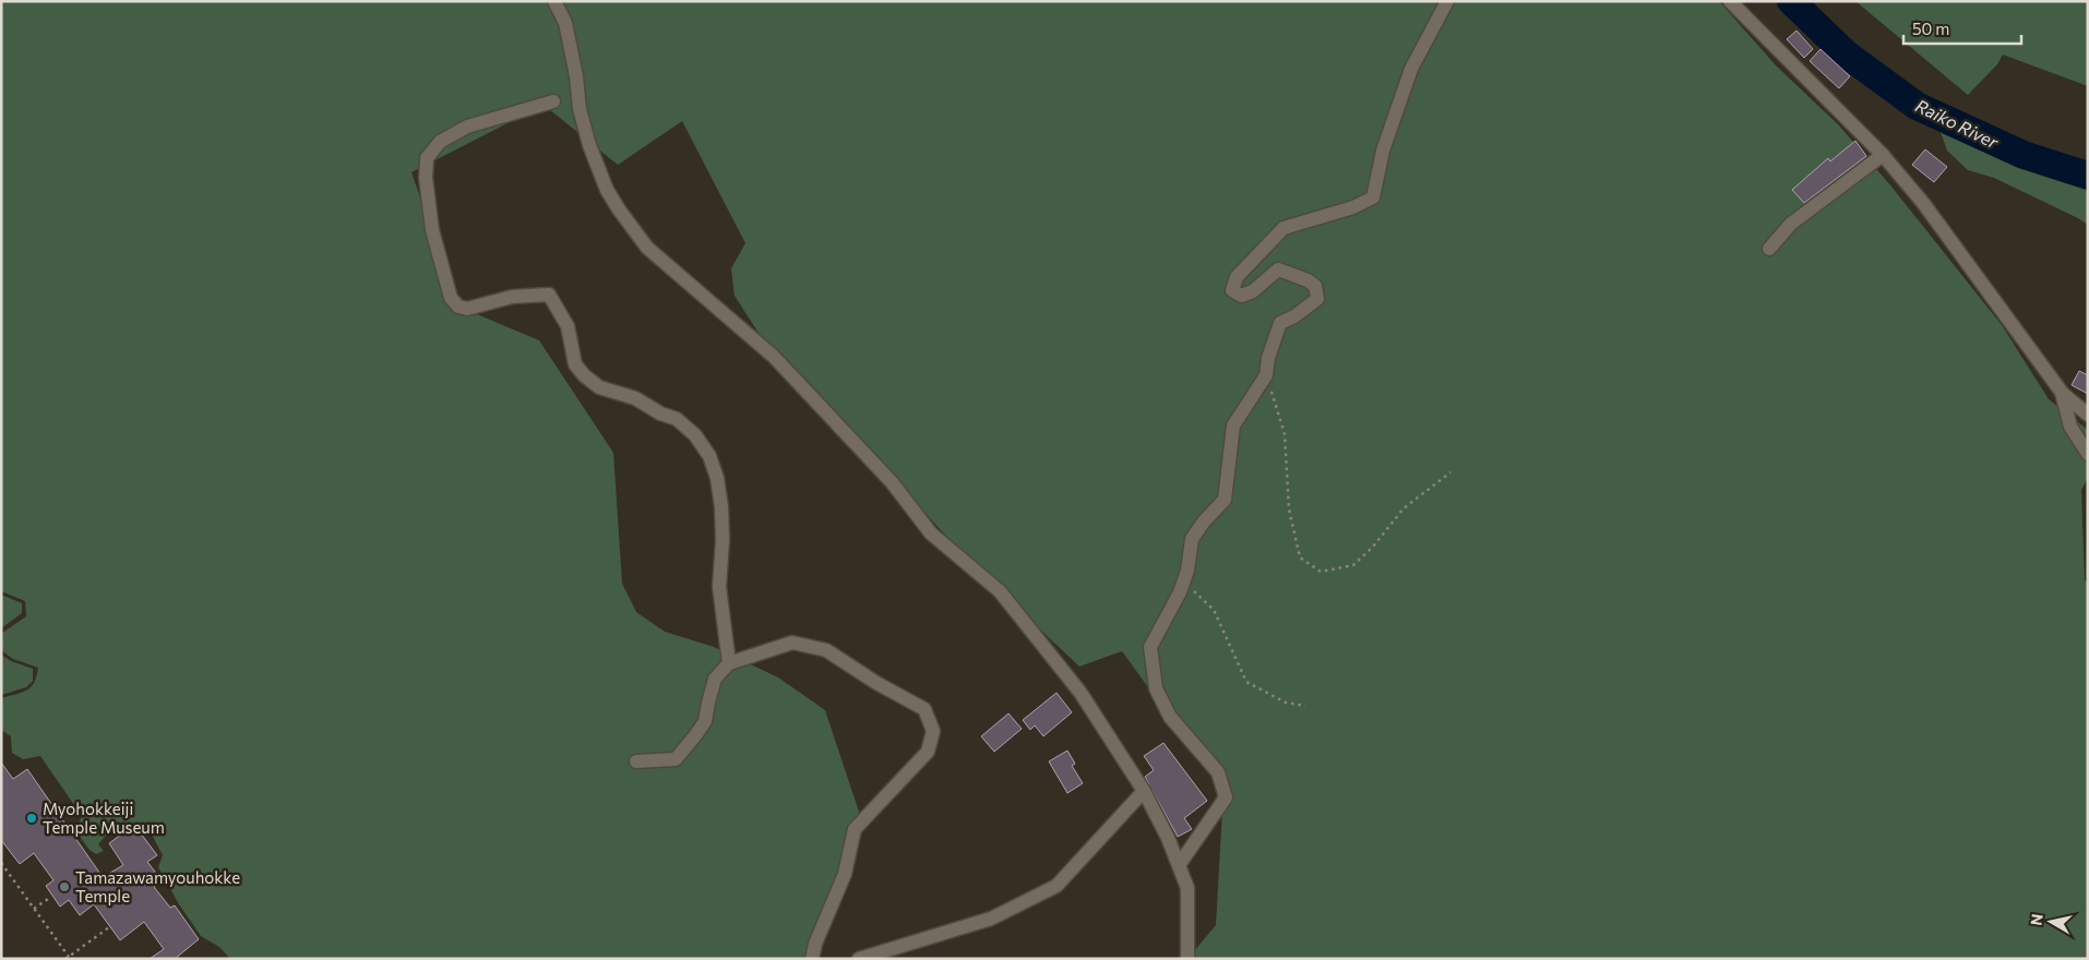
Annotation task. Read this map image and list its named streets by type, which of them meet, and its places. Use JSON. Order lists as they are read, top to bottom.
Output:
{
  "water": ["Raiko River"],
  "places": ["Myohokkeiji Temple Museum", "Tamazawamyouhokke Temple"],
  "scale_bar": "50 m",
  "north": "left"
}
